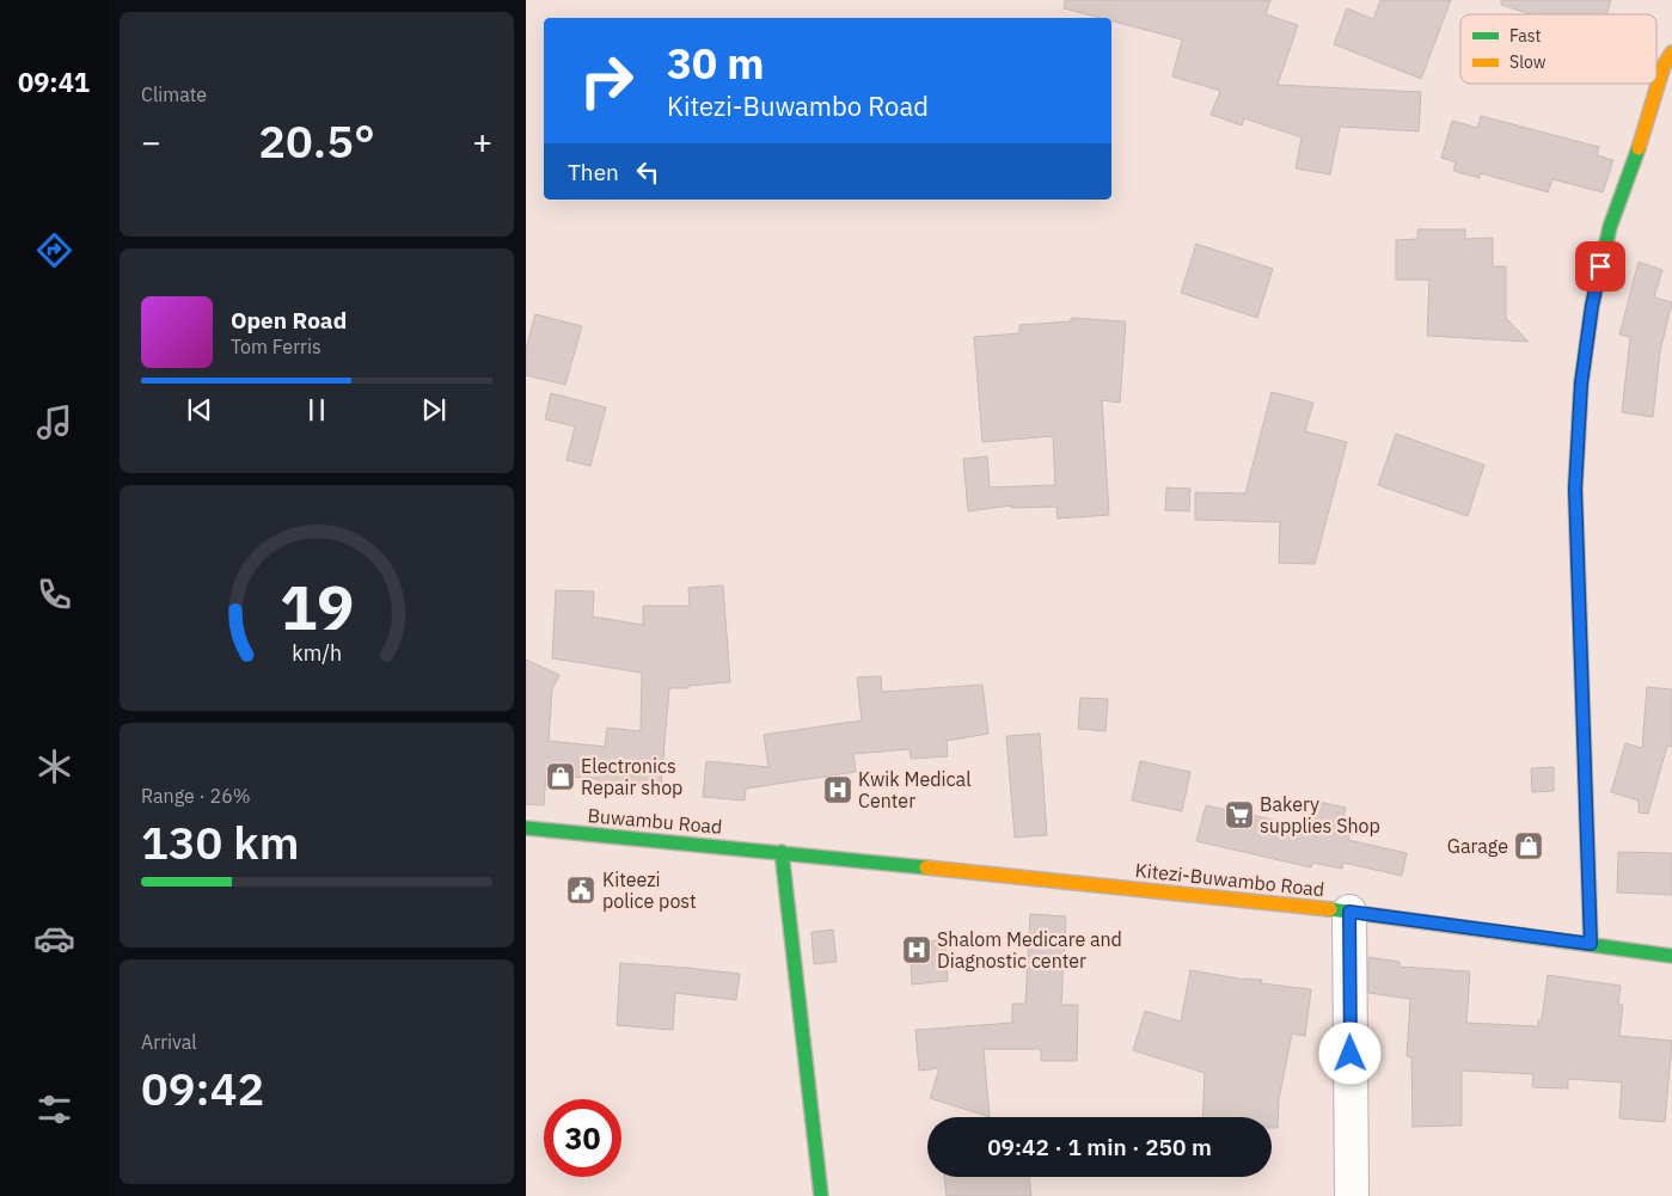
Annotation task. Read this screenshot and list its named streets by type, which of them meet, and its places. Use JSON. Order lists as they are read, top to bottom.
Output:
{
  "streets": {
    "street": ["Buwambu Road", "Kitezi-Buwambo Road"]
  },
  "crossings": [
    ["Buwambu Road", "Kitezi-Buwambo Road"]
  ],
  "places": {
    "shop": ["Electronics Repair shop", "Garage"],
    "hospital": ["Kwik Medical Center", "Shalom Medicare and Diagnostic center"],
    "supermarket": ["Bakery supplies Shop"],
    "public building": ["Kiteezi police post"]
  },
  "legend": ["Fast", "Slow"],
  "page": {
    "tabs": "09:41",
    "tile": [
      "Climate",
      ["Range · 26%", "130 km"],
      ["Arrival", "09:42"]
    ],
    "turn": ["30 m", "Kitezi-Buwambo Road"],
    "heat": ["−", "20.5°", "+"],
    "then": "Then",
    "song": ["Open Road", "Tom Ferris"],
    "limit": "30",
    "trip": "09:42 · 1 min · 250 m",
    "gauge": ["19", "km/h"]
  }
}
